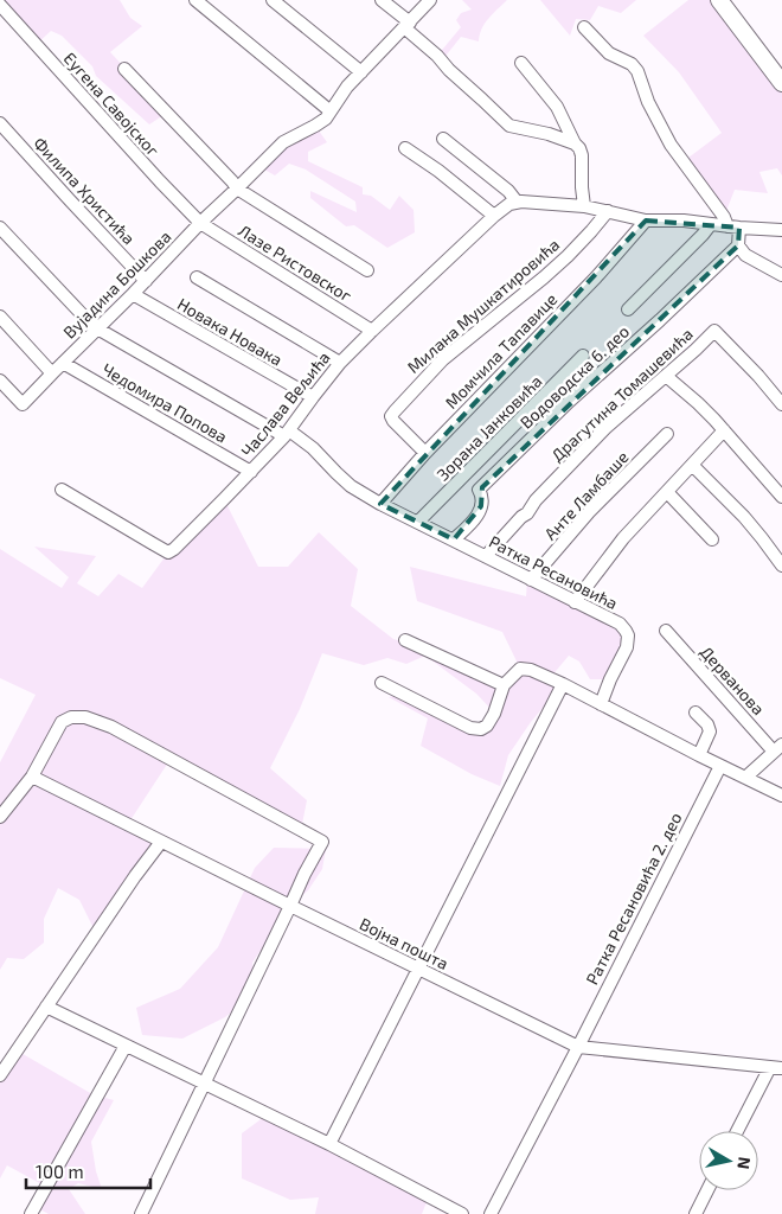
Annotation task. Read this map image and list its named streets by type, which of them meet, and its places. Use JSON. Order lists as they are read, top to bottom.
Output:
{
  "streets": {
    "street": [
      "Еугена Савојског",
      "Филипа Христића",
      "Лазе Ристовског",
      "Вујадина Бошкова",
      "Милана Мушкатировића",
      "Новака Новака",
      "Момчила Тапавице",
      "Водоводска 6. део",
      "Драгутина Томашевића",
      "Чедомира Попова",
      "Часлава Вељића",
      "Зорана Јанковића",
      "Анте Ламбаше",
      "Ратка Ресановића",
      "Дерванова",
      "Ратка Ресановића 2. део",
      "Војна пошта"
    ]
  },
  "crossings": [
    ["Еугена Савојског", "Лазе Ристовског"],
    ["Еугена Савојског", "Вујадина Бошкова"],
    ["Филипа Христића", "Вујадина Бошкова"],
    ["Лазе Ристовског", "Вујадина Бошкова"],
    ["Лазе Ристовског", "Часлава Вељића"],
    ["Вујадина Бошкова", "Новака Новака"],
    ["Вујадина Бошкова", "Чедомира Попова"],
    ["Вујадина Бошкова", "Ратка Ресановића"],
    ["Милана Мушкатировића", "Момчила Тапавице"],
    ["Новака Новака", "Часлава Вељића"],
    ["Момчила Тапавице", "Ратка Ресановића"],
    ["Драгутина Томашевића", "Ратка Ресановића"],
    ["Чедомира Попова", "Часлава Вељића"],
    ["Часлава Вељића", "Ратка Ресановића"],
    ["Зорана Јанковића", "Ратка Ресановића"],
    ["Анте Ламбаше", "Ратка Ресановића"],
    ["Ратка Ресановића 2. део", "Војна пошта"]
  ],
  "scale_bar": "100 m",
  "north": "right"
}
